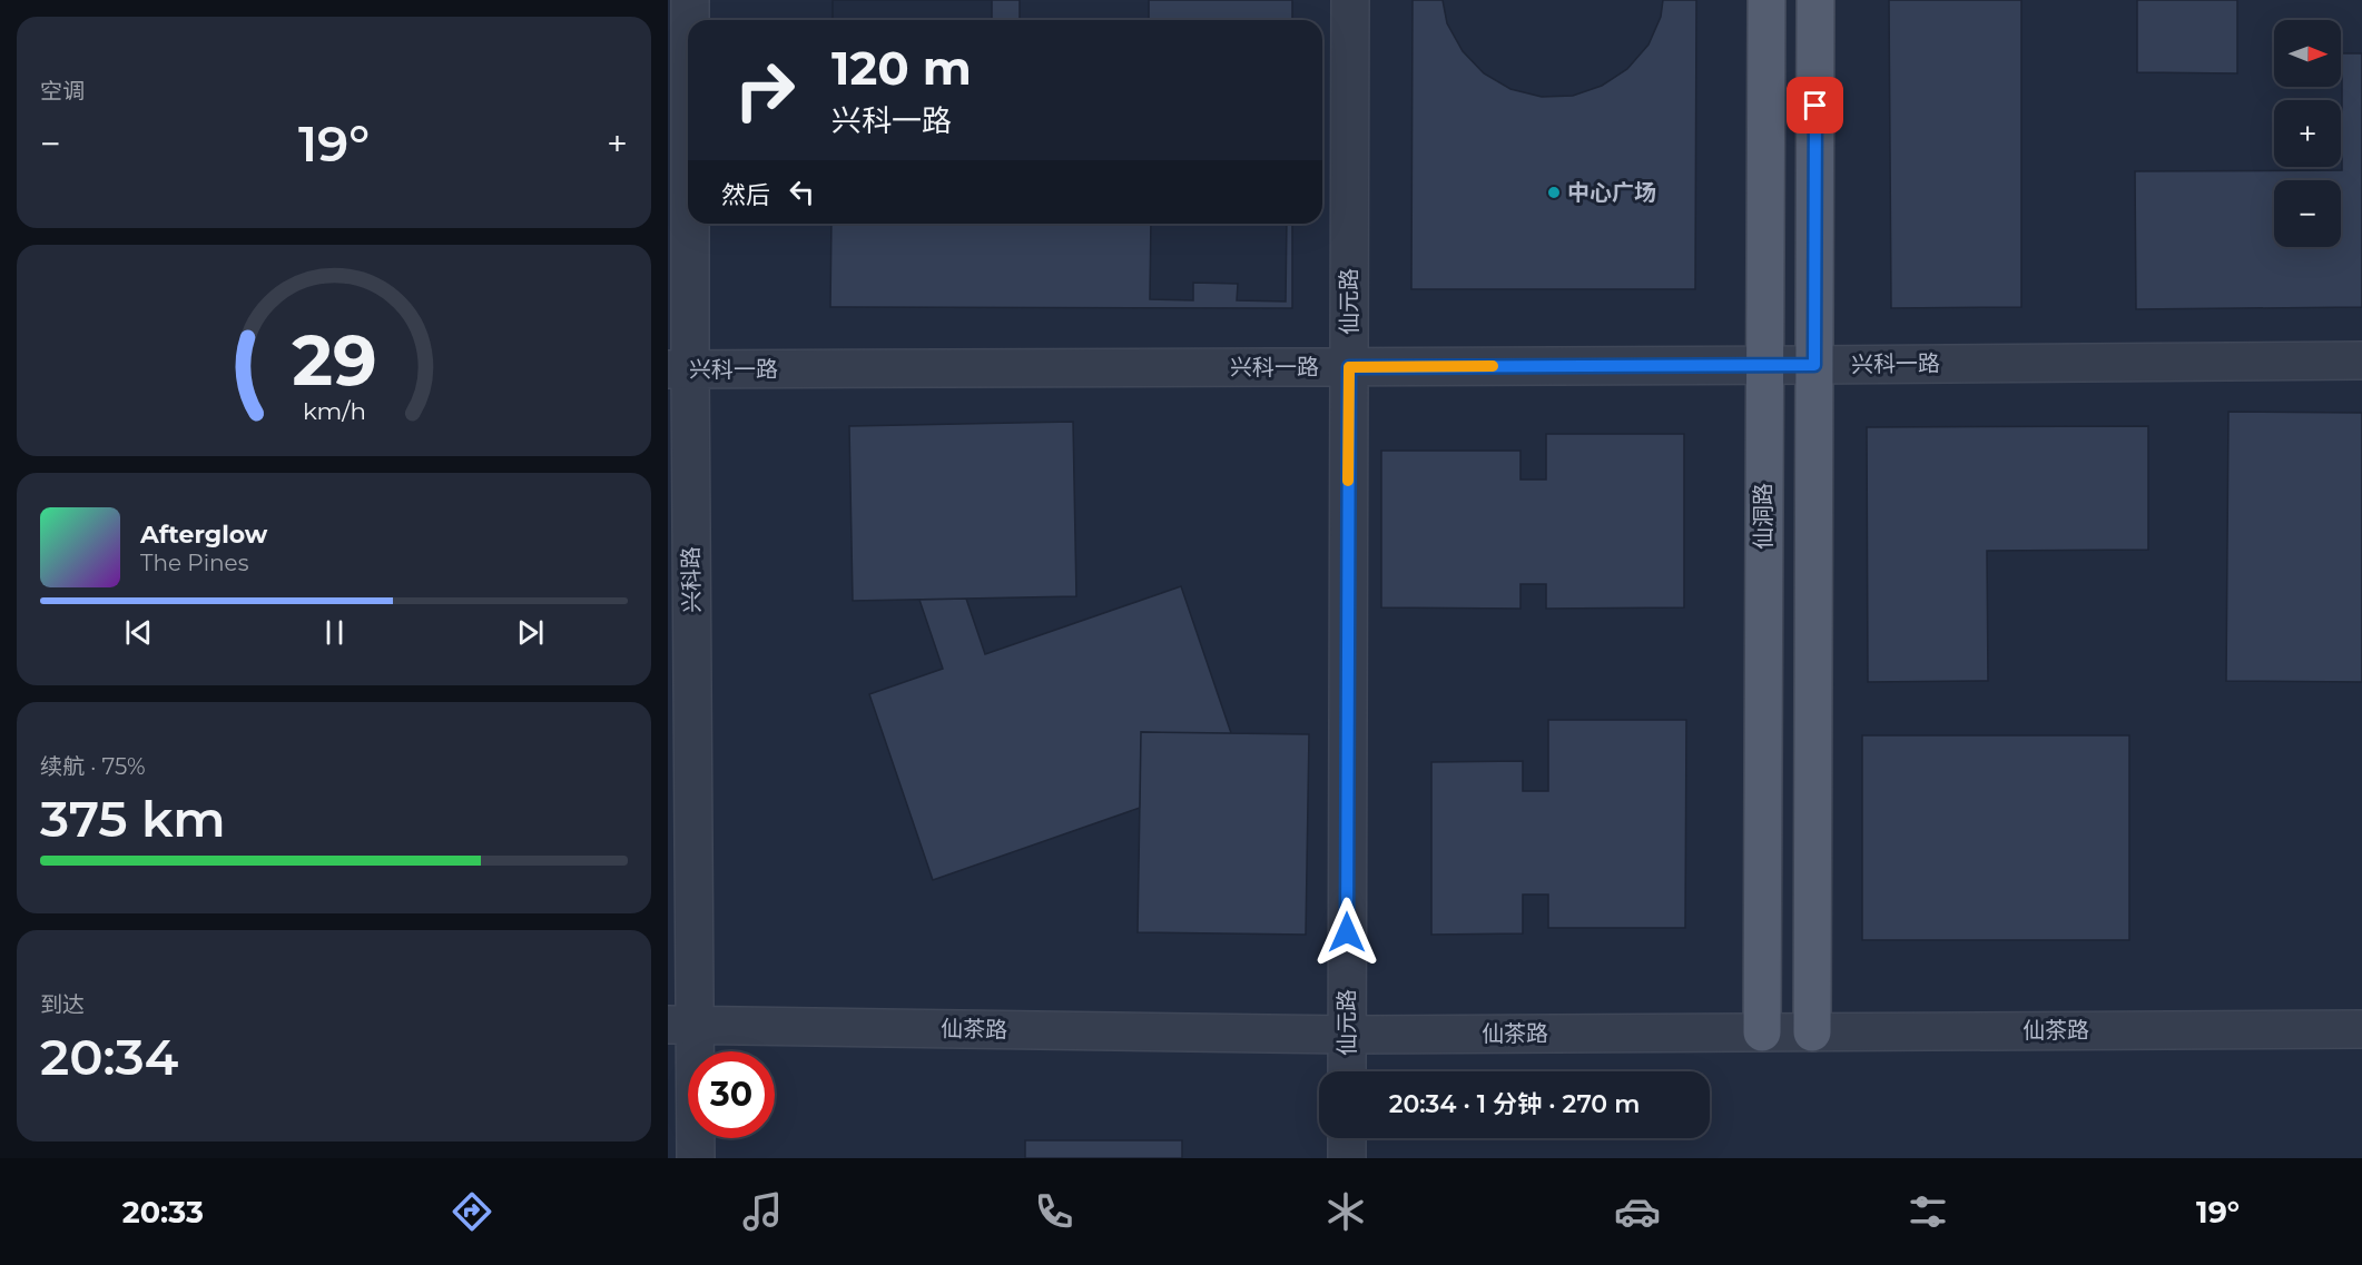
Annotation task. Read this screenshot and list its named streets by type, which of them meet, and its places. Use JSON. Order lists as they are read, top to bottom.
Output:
{
  "streets": {
    "main road": ["仙洞路"],
    "street": [
      "仙元路",
      "兴科一路",
      "兴科路",
      "仙茶路"
    ]
  },
  "crossings": [
    ["仙元路", "兴科一路"],
    ["仙元路", "仙茶路"],
    ["兴科一路", "仙洞路"],
    ["兴科一路", "兴科路"],
    ["仙洞路", "仙茶路"],
    ["兴科路", "仙茶路"]
  ],
  "places": ["中心广场"],
  "north": "right",
  "page": {
    "tile": [
      "空调",
      ["续航 · 75%", "375 km"],
      ["到达", "20:34"]
    ],
    "map_buttons": ["+", "−"],
    "turn": ["120 m", "兴科一路"],
    "heat": ["−", "19°", "+"],
    "then": "然后",
    "song": ["Afterglow", "The Pines"],
    "limit": "30",
    "trip": "20:34 · 1 分钟 · 270 m",
    "tabs": ["20:33", "19°"],
    "gauge": ["29", "km/h"]
  }
}
